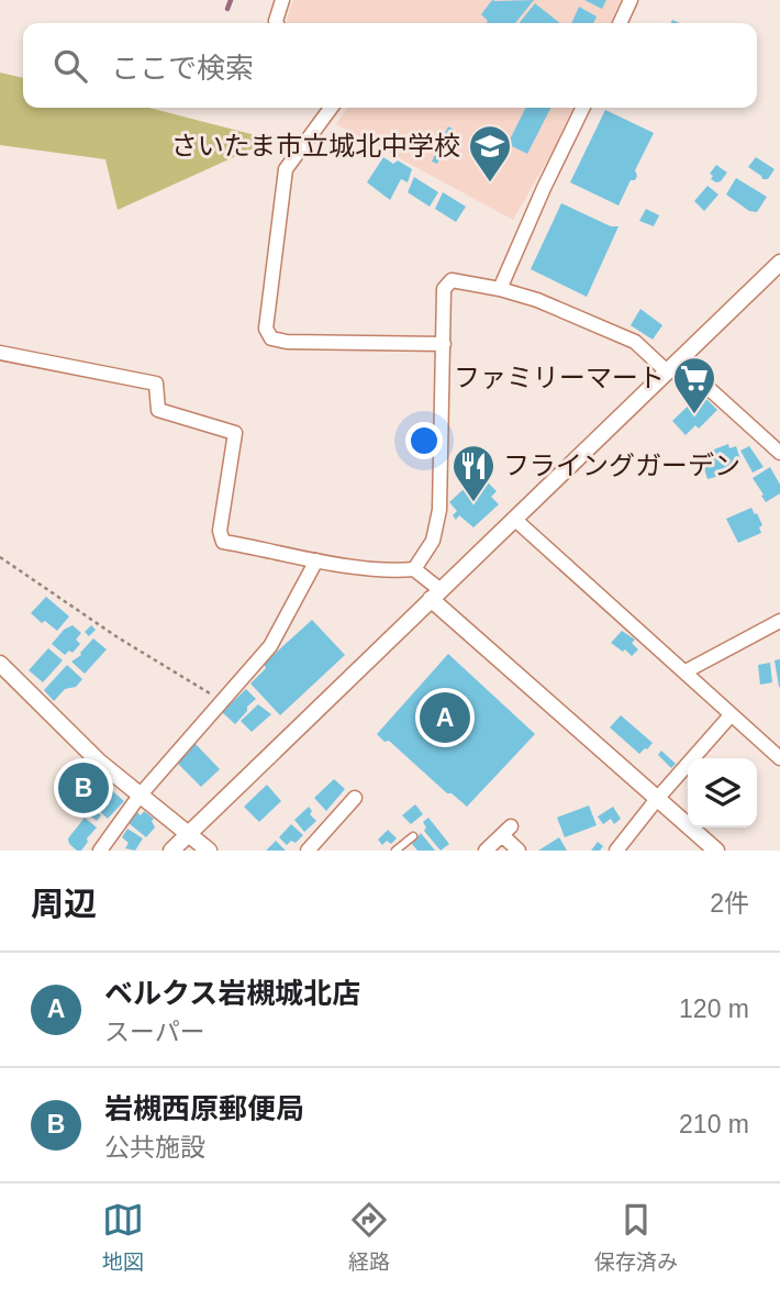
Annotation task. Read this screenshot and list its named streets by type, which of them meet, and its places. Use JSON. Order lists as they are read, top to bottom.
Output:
{
  "places": {
    "school or university": ["さいたま市立城北中学校"],
    "supermarket": ["ファミリーマート"],
    "restaurant": ["フライングガーデン"]
  },
  "page": {
    "search": "ここで検索",
    "pins": ["A", "B"],
    "heading": ["周辺", "2件"],
    "list": [
      {
        "mark": "A",
        "name": "ベルクス岩槻城北店",
        "note": "スーパー",
        "value": "120 m"
      },
      {
        "mark": "B",
        "name": "岩槻西原郵便局",
        "note": "公共施設",
        "value": "210 m"
      }
    ],
    "nav": ["地図", "経路", "保存済み"]
  }
}
